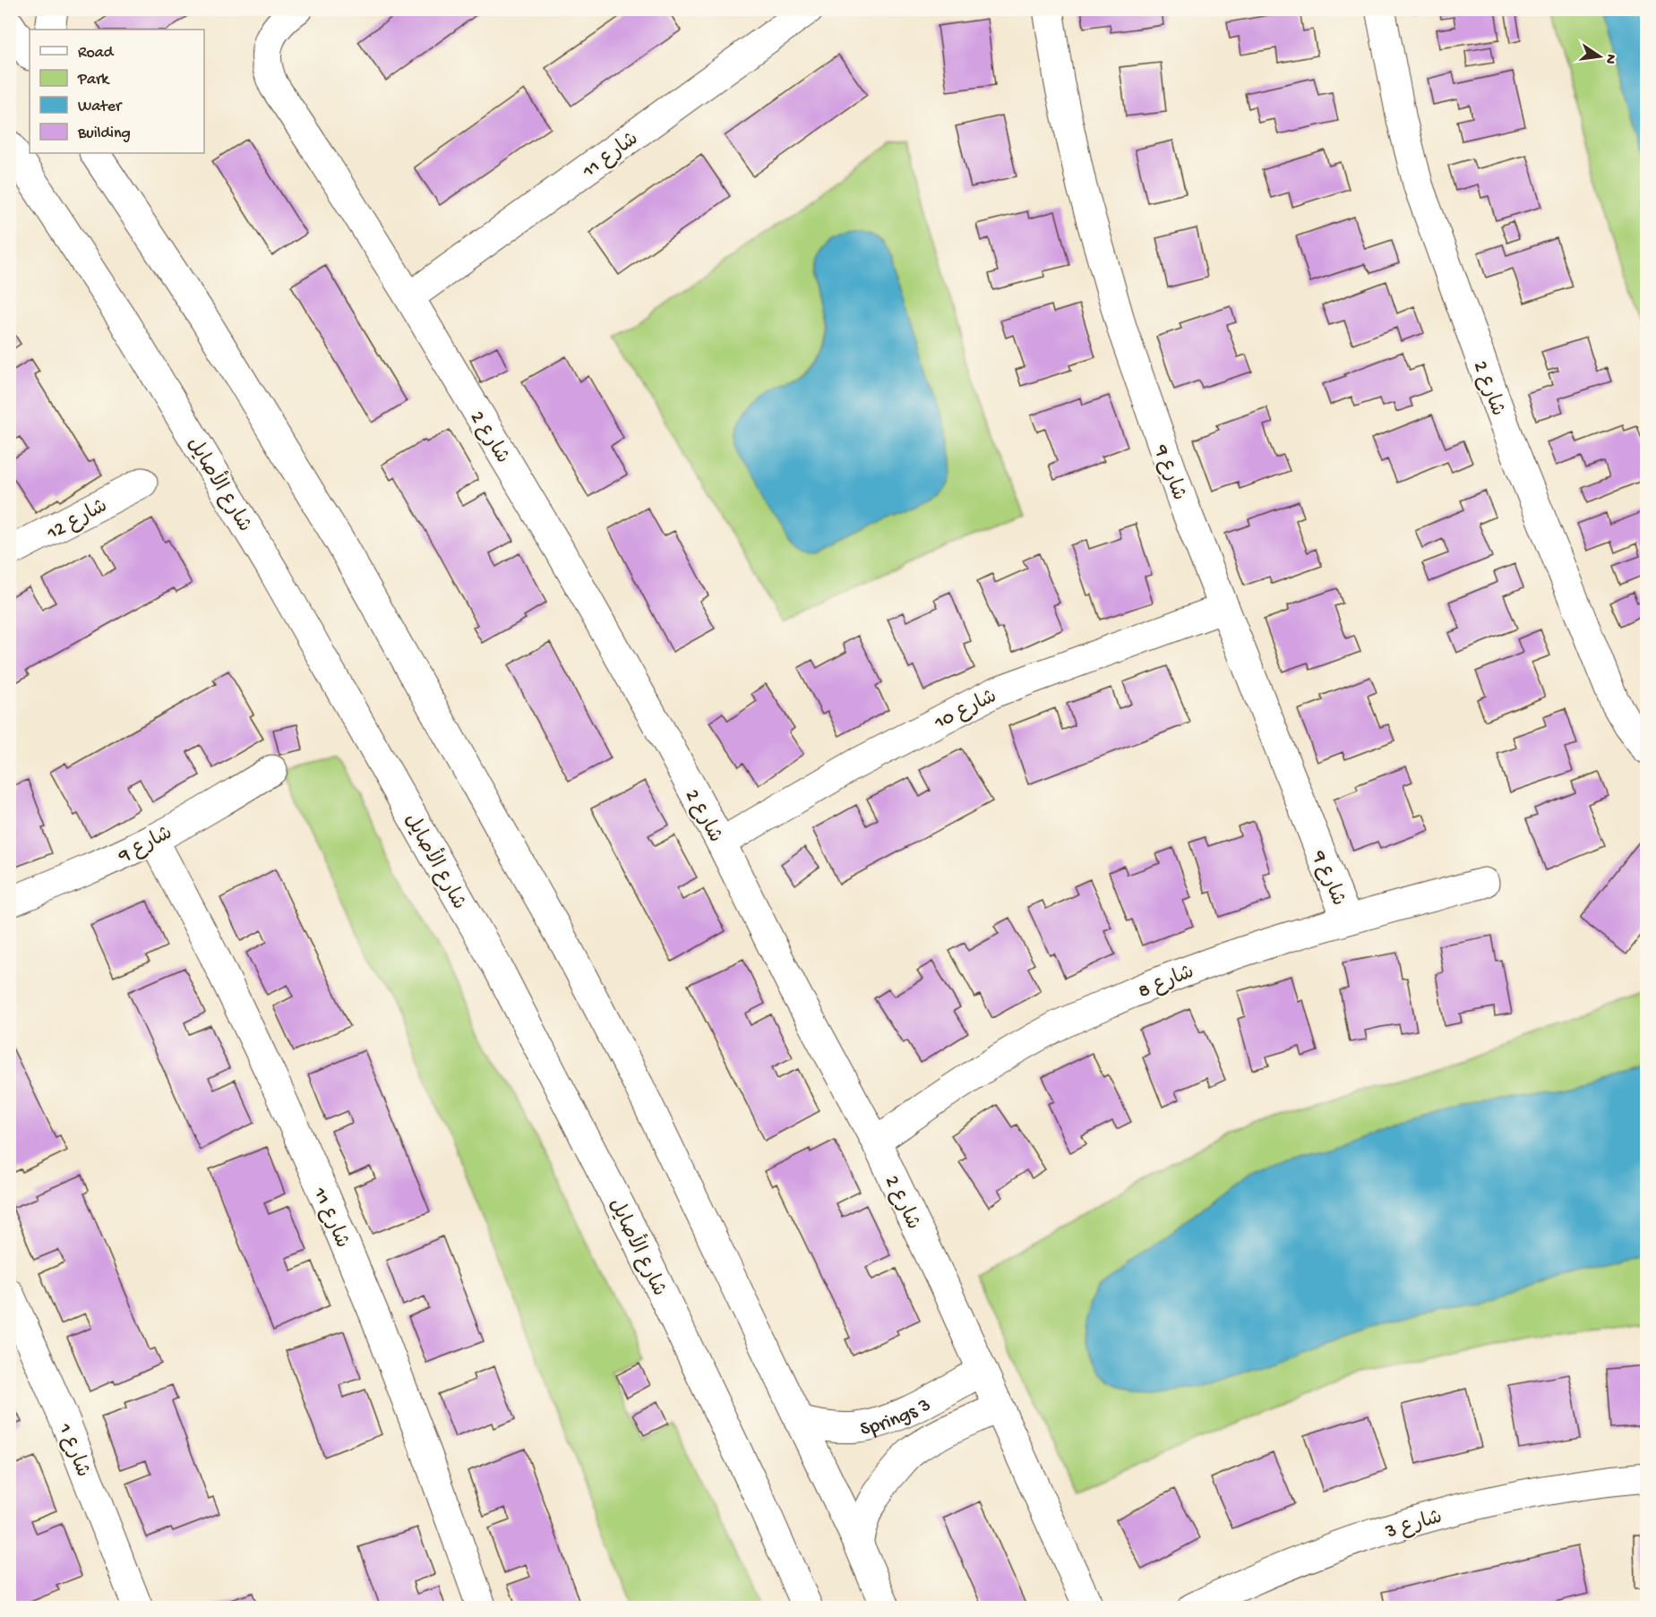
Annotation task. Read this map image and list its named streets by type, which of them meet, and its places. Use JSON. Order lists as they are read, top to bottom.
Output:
{
  "streets": {
    "street": [
      "شارع 11",
      "شارع 2",
      "شارع 9",
      "شارع الأصايل",
      "شارع 12",
      "شارع 10",
      "شارع 8",
      "Springs 3",
      "شارع 1",
      "شارع 3"
    ]
  },
  "crossings": [
    ["شارع 11", "شارع 2"],
    ["شارع 11", "شارع 9"],
    ["شارع 2", "شارع 10"],
    ["شارع 2", "شارع 8"],
    ["شارع 2", "Springs 3"],
    ["شارع 9", "شارع 10"],
    ["شارع 9", "شارع 8"]
  ],
  "legend": [
    "Road",
    "Park",
    "Water",
    "Building"
  ],
  "north": "right"
}
